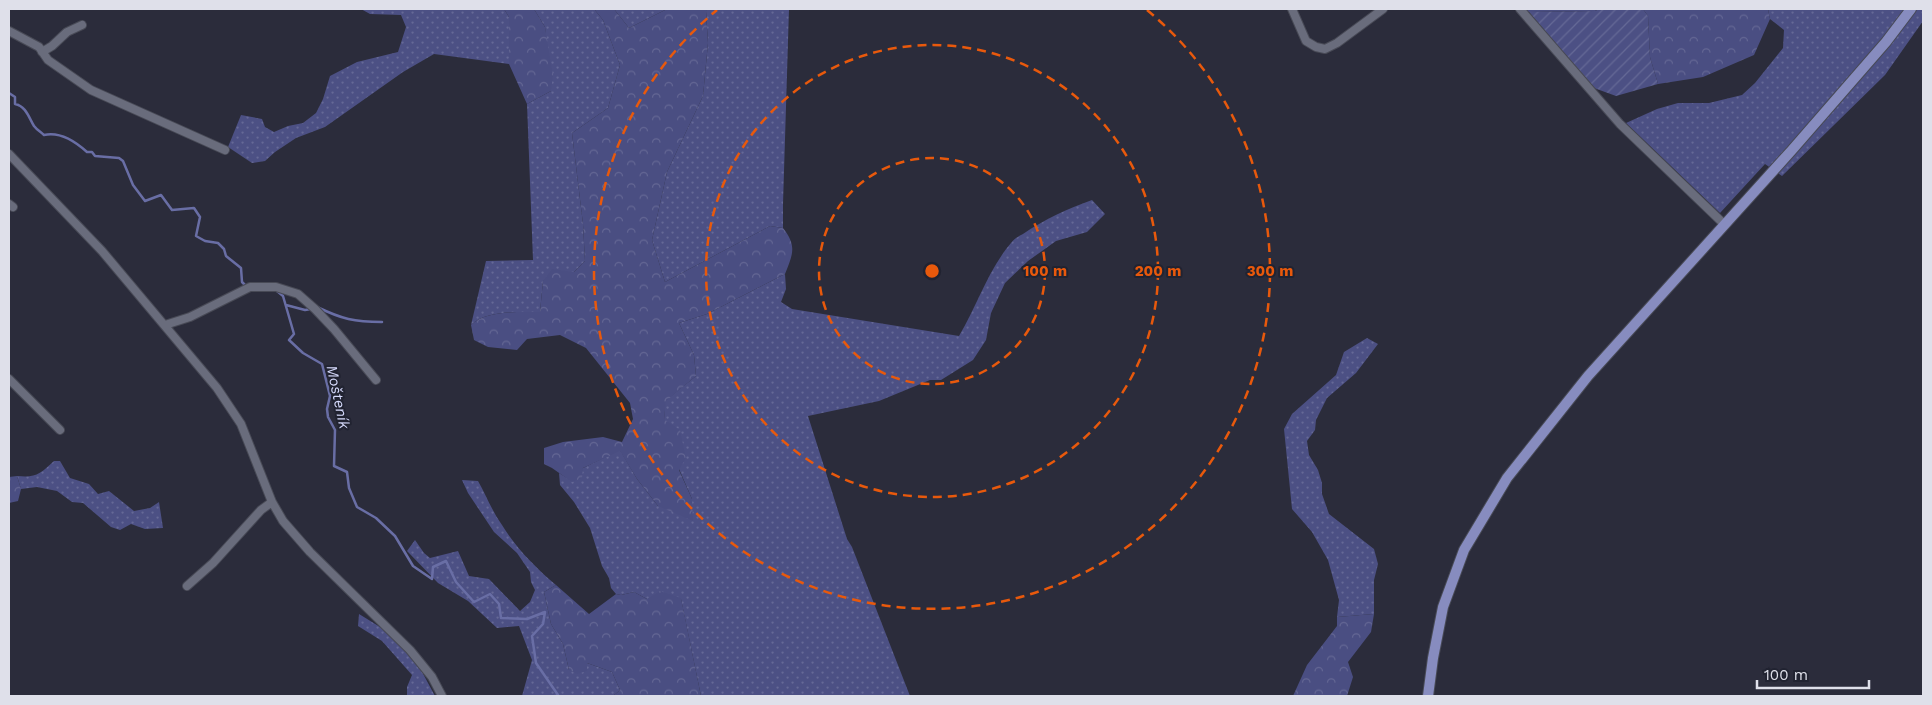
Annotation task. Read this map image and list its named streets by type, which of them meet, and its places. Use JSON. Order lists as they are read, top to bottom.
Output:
{
  "water": ["Mošteník"],
  "scale_bar": "100 m",
  "rings": ["100 m", "200 m", "300 m"]
}
